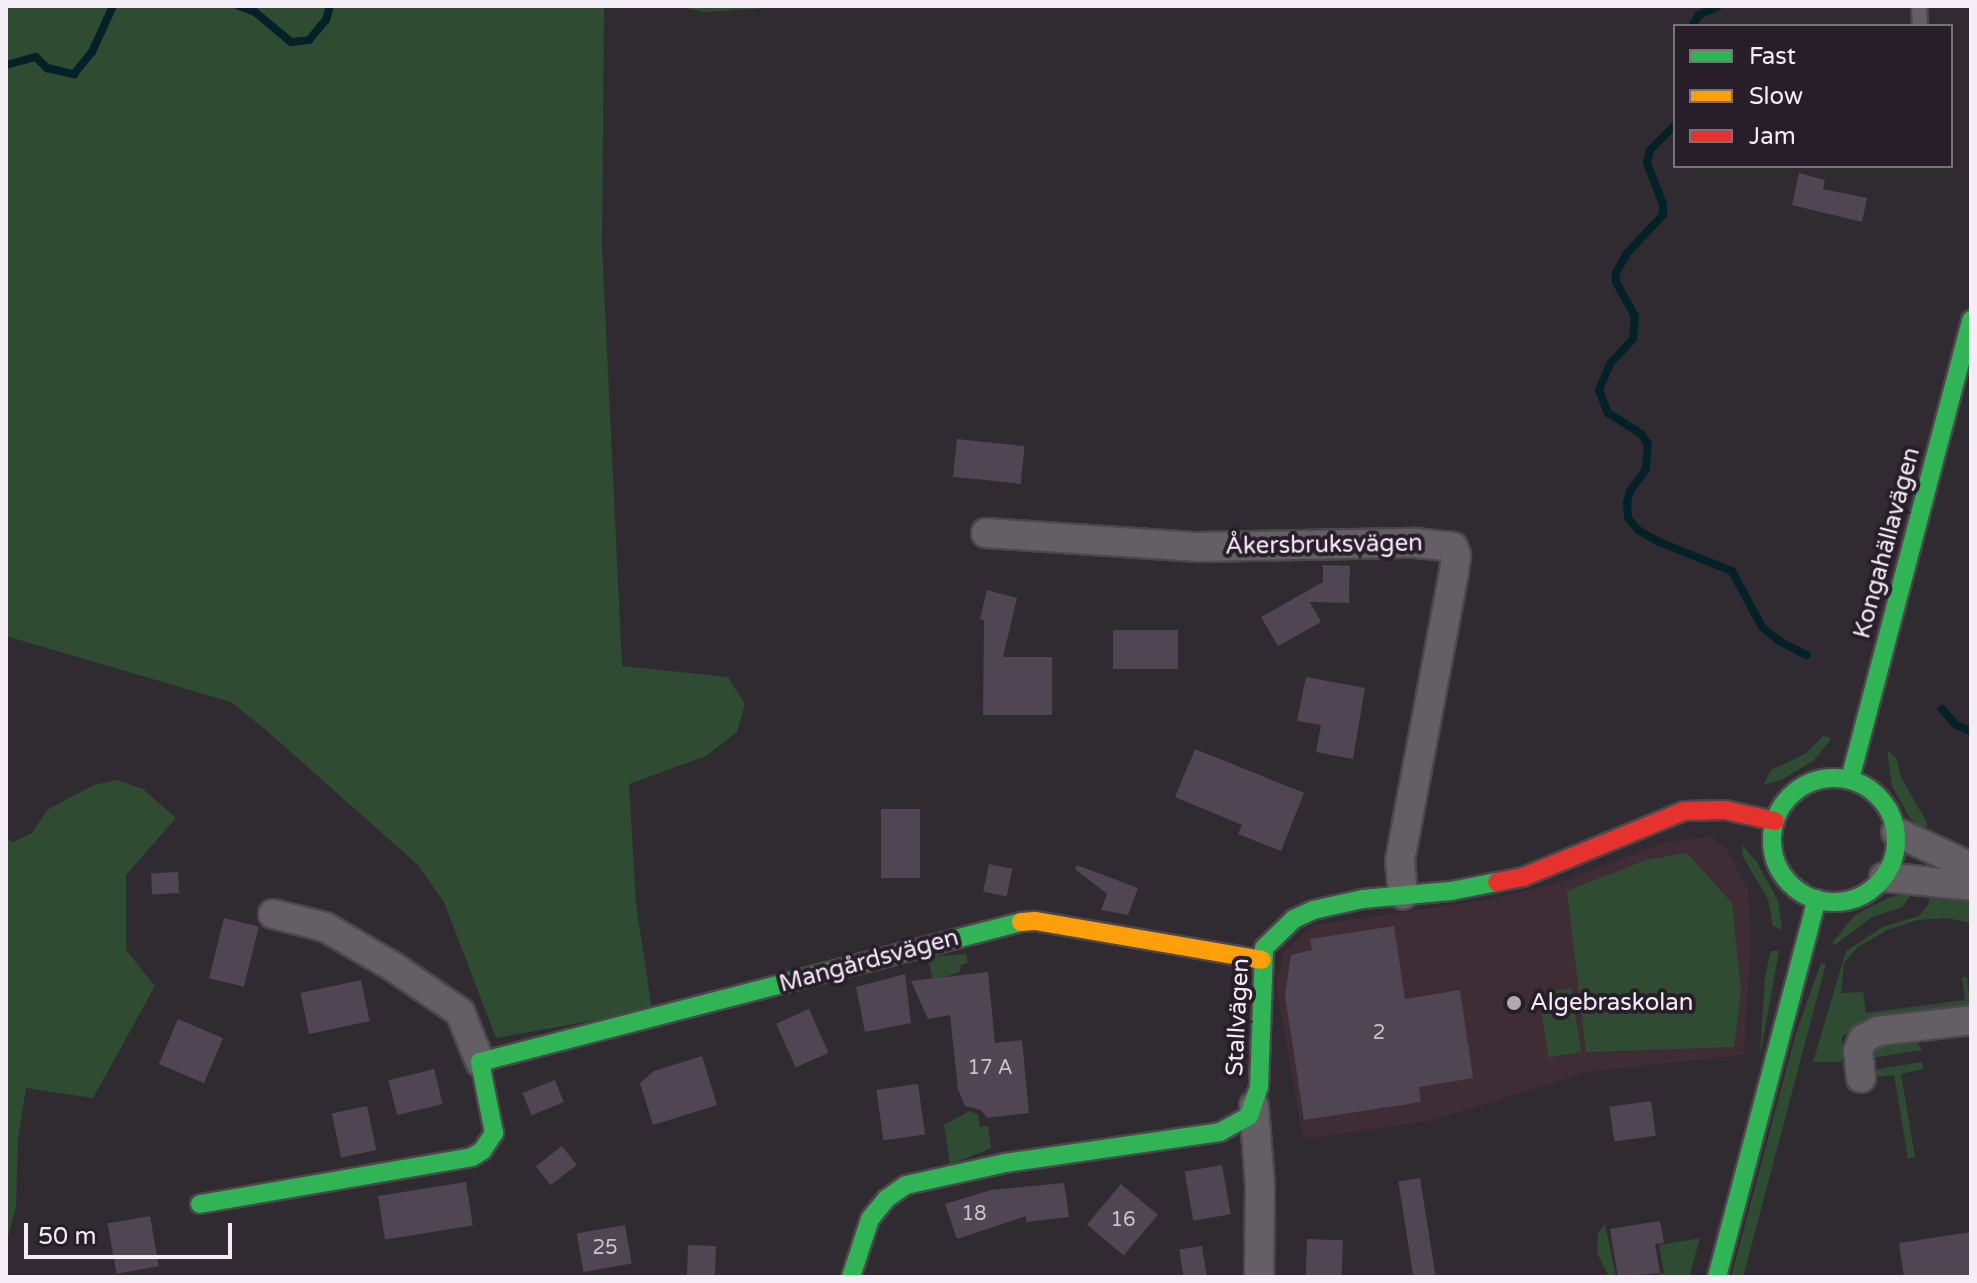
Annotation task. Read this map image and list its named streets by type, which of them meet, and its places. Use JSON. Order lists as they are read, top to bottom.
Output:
{
  "streets": {
    "street": [
      "Kongahällavägen",
      "Åkersbruksvägen",
      "Mangårdsvägen",
      "Stallvägen"
    ]
  },
  "crossings": [
    ["Kongahällavägen", "Stallvägen"],
    ["Åkersbruksvägen", "Stallvägen"],
    ["Mangårdsvägen", "Stallvägen"]
  ],
  "places": ["Algebraskolan"],
  "house_numbers": [
    "2",
    "17 A",
    "18",
    "16",
    "25"
  ],
  "legend": ["Fast", "Slow", "Jam"],
  "scale_bar": "50 m"
}
